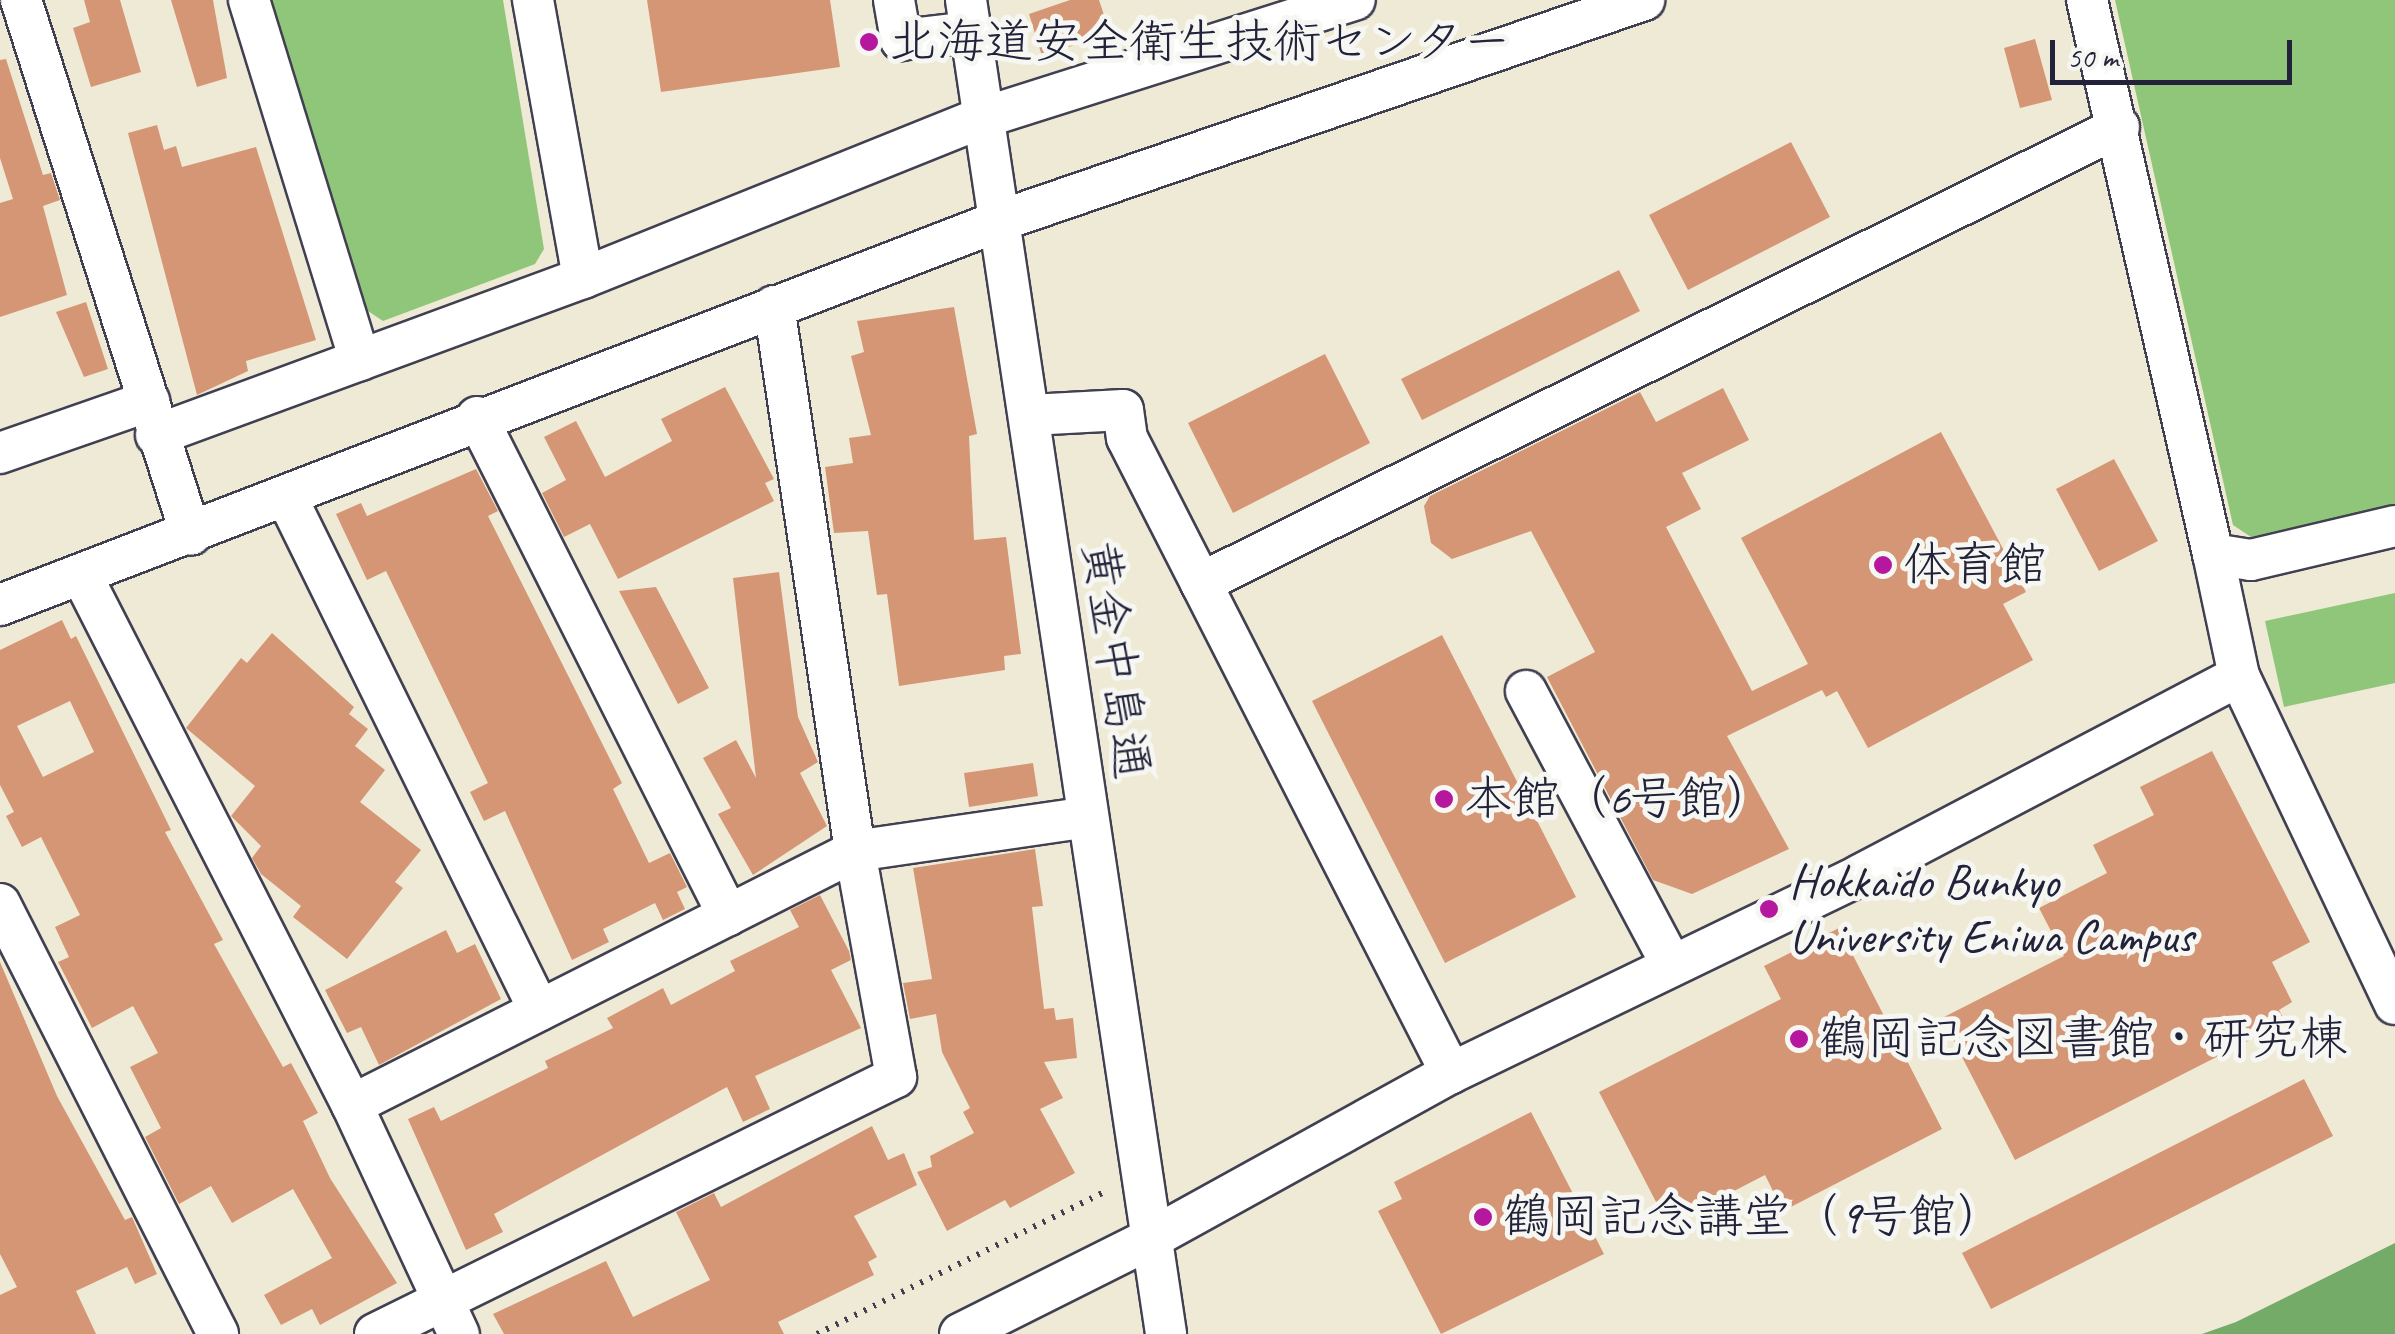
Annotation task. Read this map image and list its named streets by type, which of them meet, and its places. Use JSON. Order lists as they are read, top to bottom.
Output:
{
  "streets": {
    "street": ["黄金中島通"]
  },
  "places": [
    "北海道安全衛生技術センター",
    "体育館",
    "本館（6号館）",
    "Hokkaido Bunkyo University Eniwa Campus",
    "鶴岡記念図書館・研究棟",
    "鶴岡記念講堂（9号館）"
  ],
  "scale_bar": "50 m"
}
